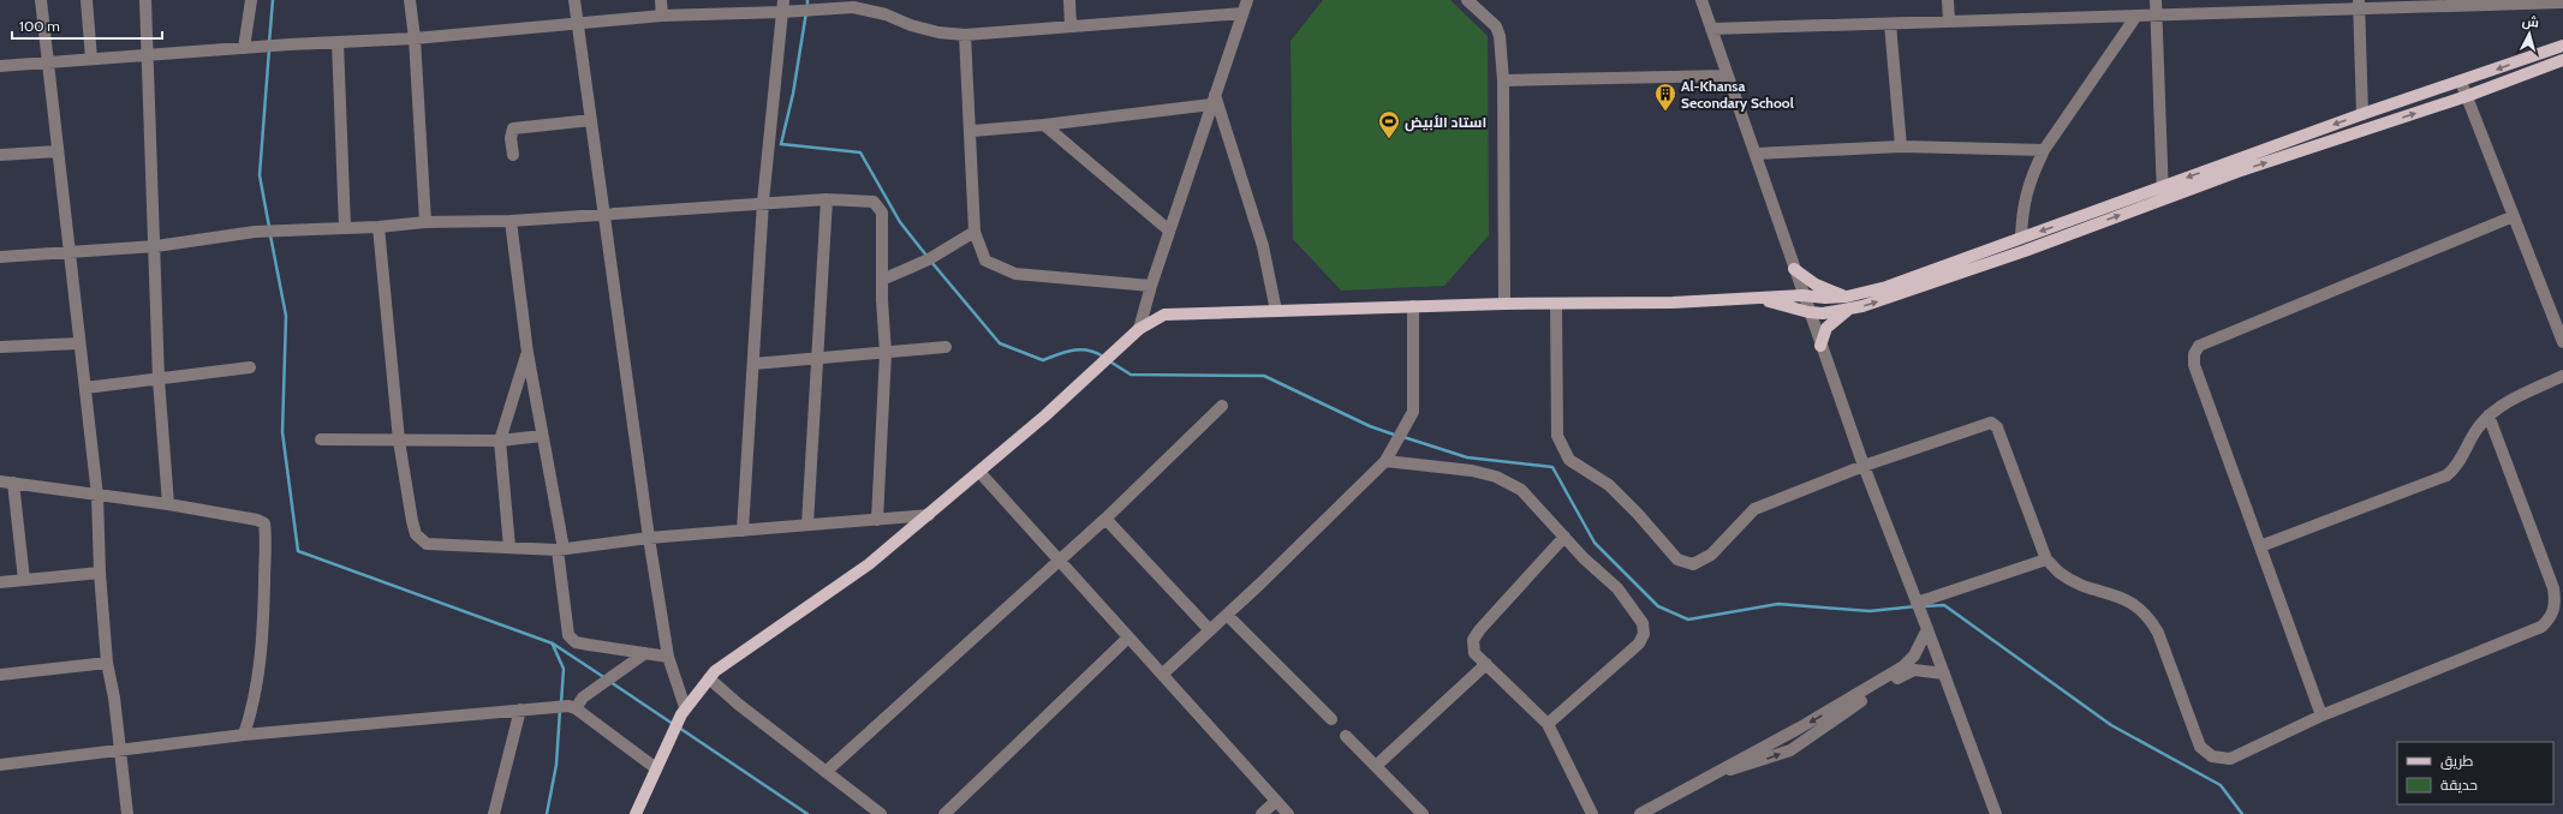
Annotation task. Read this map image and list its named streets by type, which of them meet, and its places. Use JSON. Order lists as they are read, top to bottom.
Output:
{
  "places": {
    "building": ["Al-Khansa Secondary School"],
    "sports": ["استاد الأبيض"]
  },
  "legend": ["طريق", "حديقة"],
  "scale_bar": "100 m",
  "north": "top"
}
